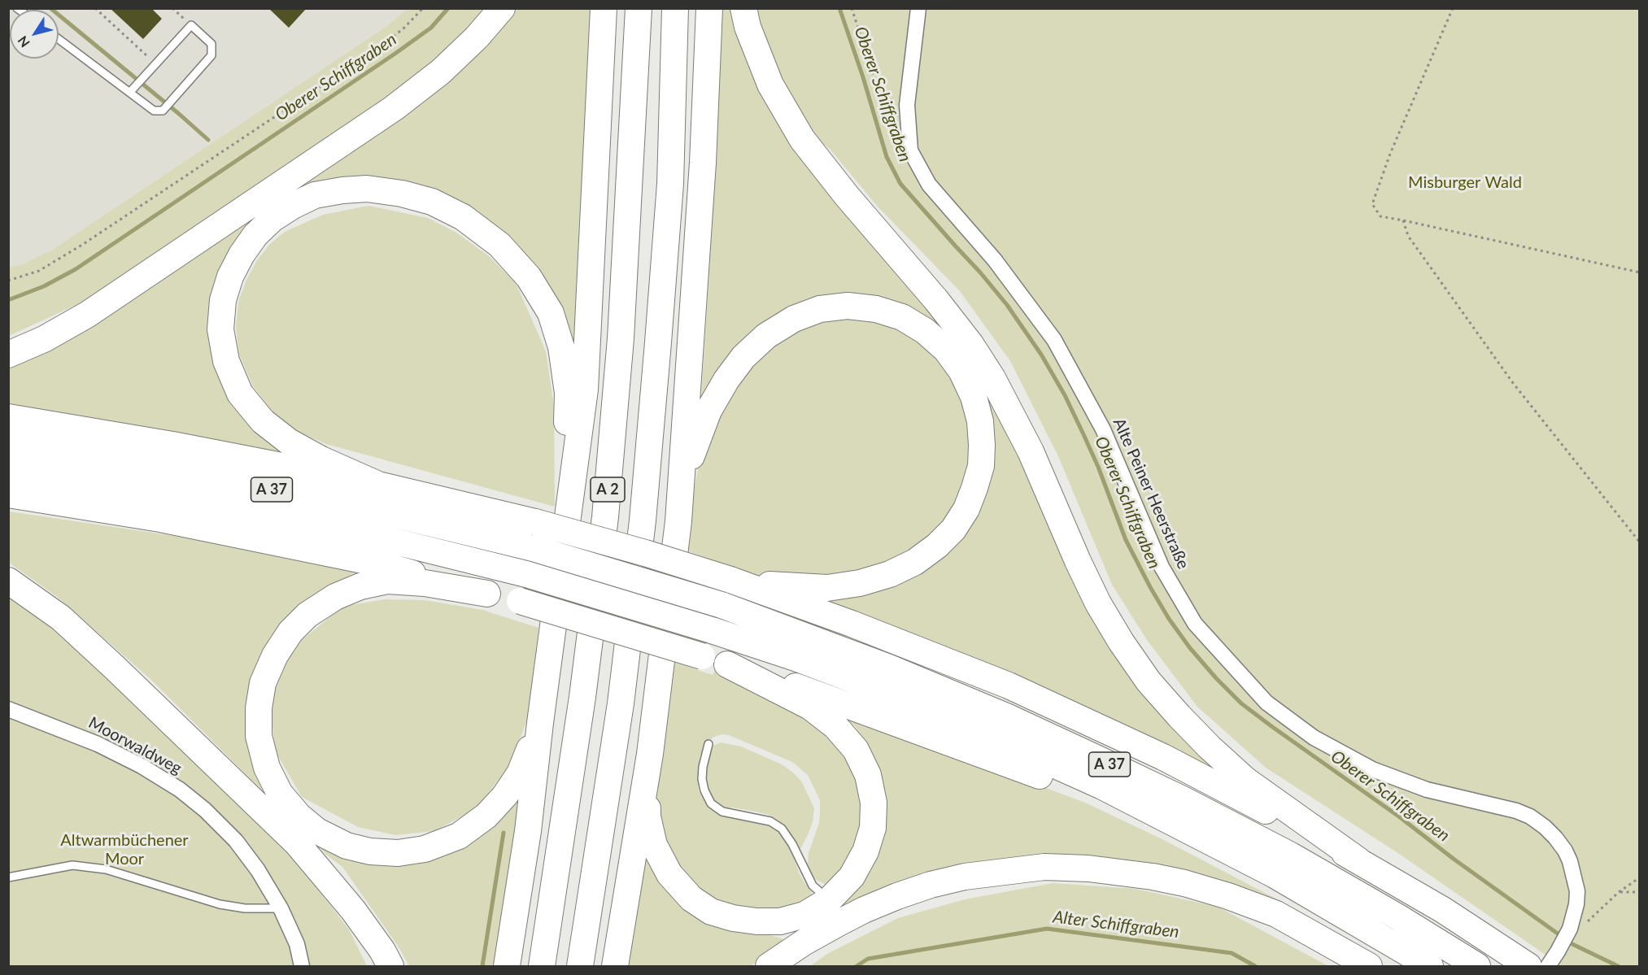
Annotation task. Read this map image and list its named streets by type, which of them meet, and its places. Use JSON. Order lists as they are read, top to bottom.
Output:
{
  "streets": {
    "highway": ["A 37", "A 2"],
    "street": ["Alte Peiner Heerstraße", "Moorwaldweg"]
  },
  "water": ["Oberer Schiffgraben", "Alter Schiffgraben"],
  "parks": ["Misburger Wald", "Altwarmbüchener Moor"],
  "north": "bottom left"
}
